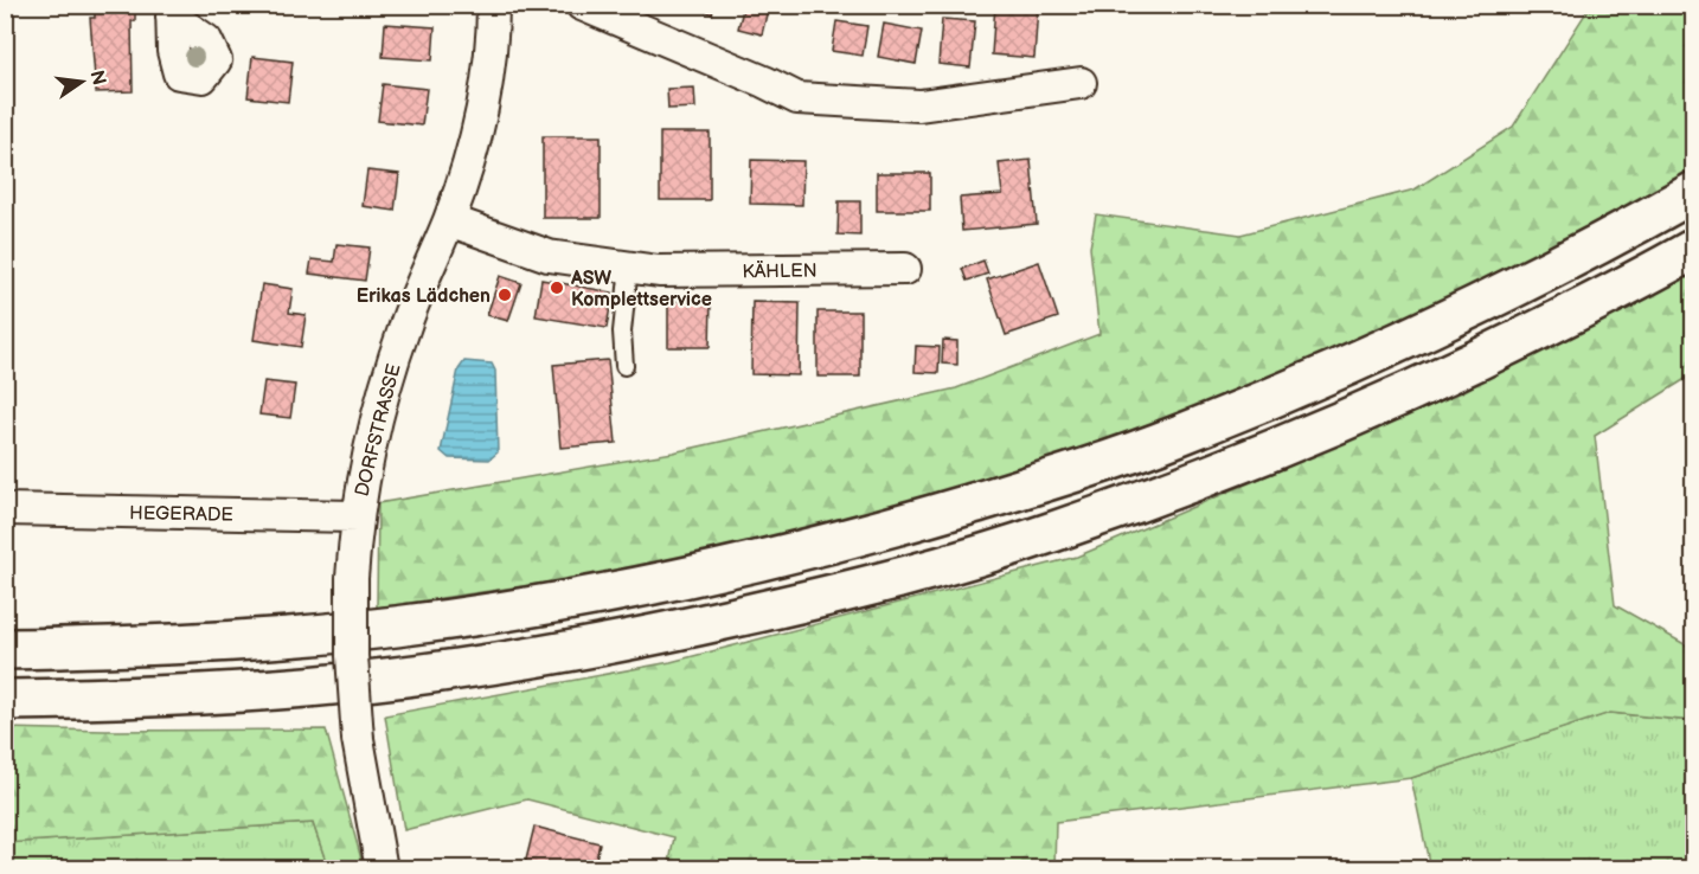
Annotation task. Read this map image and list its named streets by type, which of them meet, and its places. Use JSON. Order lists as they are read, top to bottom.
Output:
{
  "streets": {
    "street": ["KÄHLEN", "DORFSTRASSE", "HEGERADE"]
  },
  "crossings": [
    ["KÄHLEN", "DORFSTRASSE"],
    ["DORFSTRASSE", "HEGERADE"]
  ],
  "places": ["ASW Komplettservice", "Erikas Lädchen"],
  "north": "right"
}
